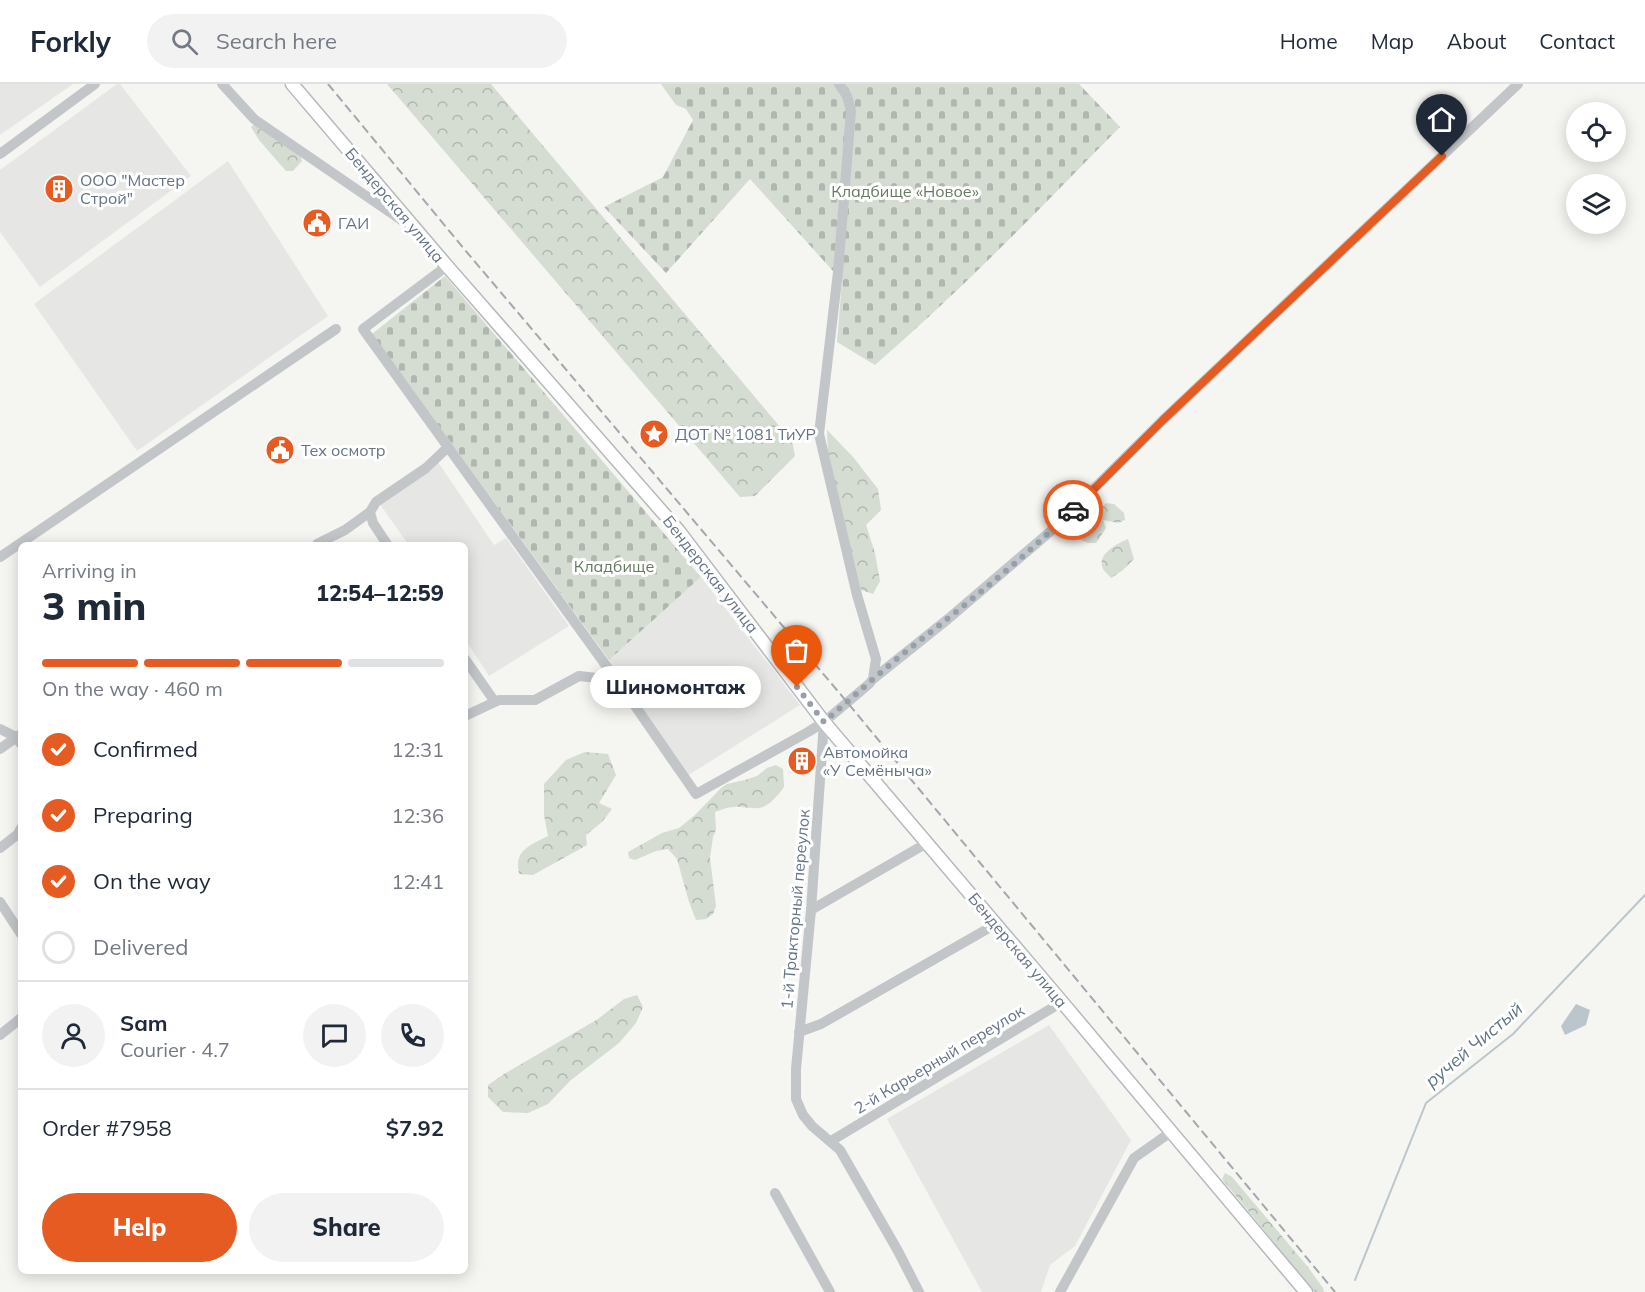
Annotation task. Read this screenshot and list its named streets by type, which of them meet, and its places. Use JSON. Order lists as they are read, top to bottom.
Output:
{
  "streets": {
    "main road": ["Бендерская улица"],
    "street": ["1-й Тракторный переулок", "2-й Карьерный переулок"]
  },
  "crossings": [
    ["Бендерская улица", "1-й Тракторный переулок"],
    ["Бендерская улица", "2-й Карьерный переулок"],
    ["1-й Тракторный переулок", "2-й Карьерный переулок"]
  ],
  "water": ["ручей Чистый"],
  "parks": ["Кладбище «Новое»", "Кладбище"],
  "places": {
    "building": ["ООО \"Мастер Строй\"", "Автомойка «У Семёныча»"],
    "public building": ["ГАИ", "Тех осмотр"],
    "place": ["ДОТ № 1081 ТиУР"],
    "other": ["Шиномонтаж"]
  },
  "page": {
    "header": "Forkly",
    "search": "Search here",
    "nav": [
      "Home",
      "Map",
      "About",
      "Contact"
    ],
    "heading": ["3 min", "Arriving in", "12:54–12:59"],
    "panel": [
      "Sam",
      "Courier · 4.7",
      "Order #7958",
      "$7.92"
    ],
    "bar": "On the way · 460 m",
    "bubble": "Шиномонтаж",
    "list": [
      ["Confirmed", "12:31"],
      ["Preparing", "12:36"],
      ["On the way", "12:41"],
      "Delivered"
    ],
    "buttons": ["Help", "Share"]
  }
}
